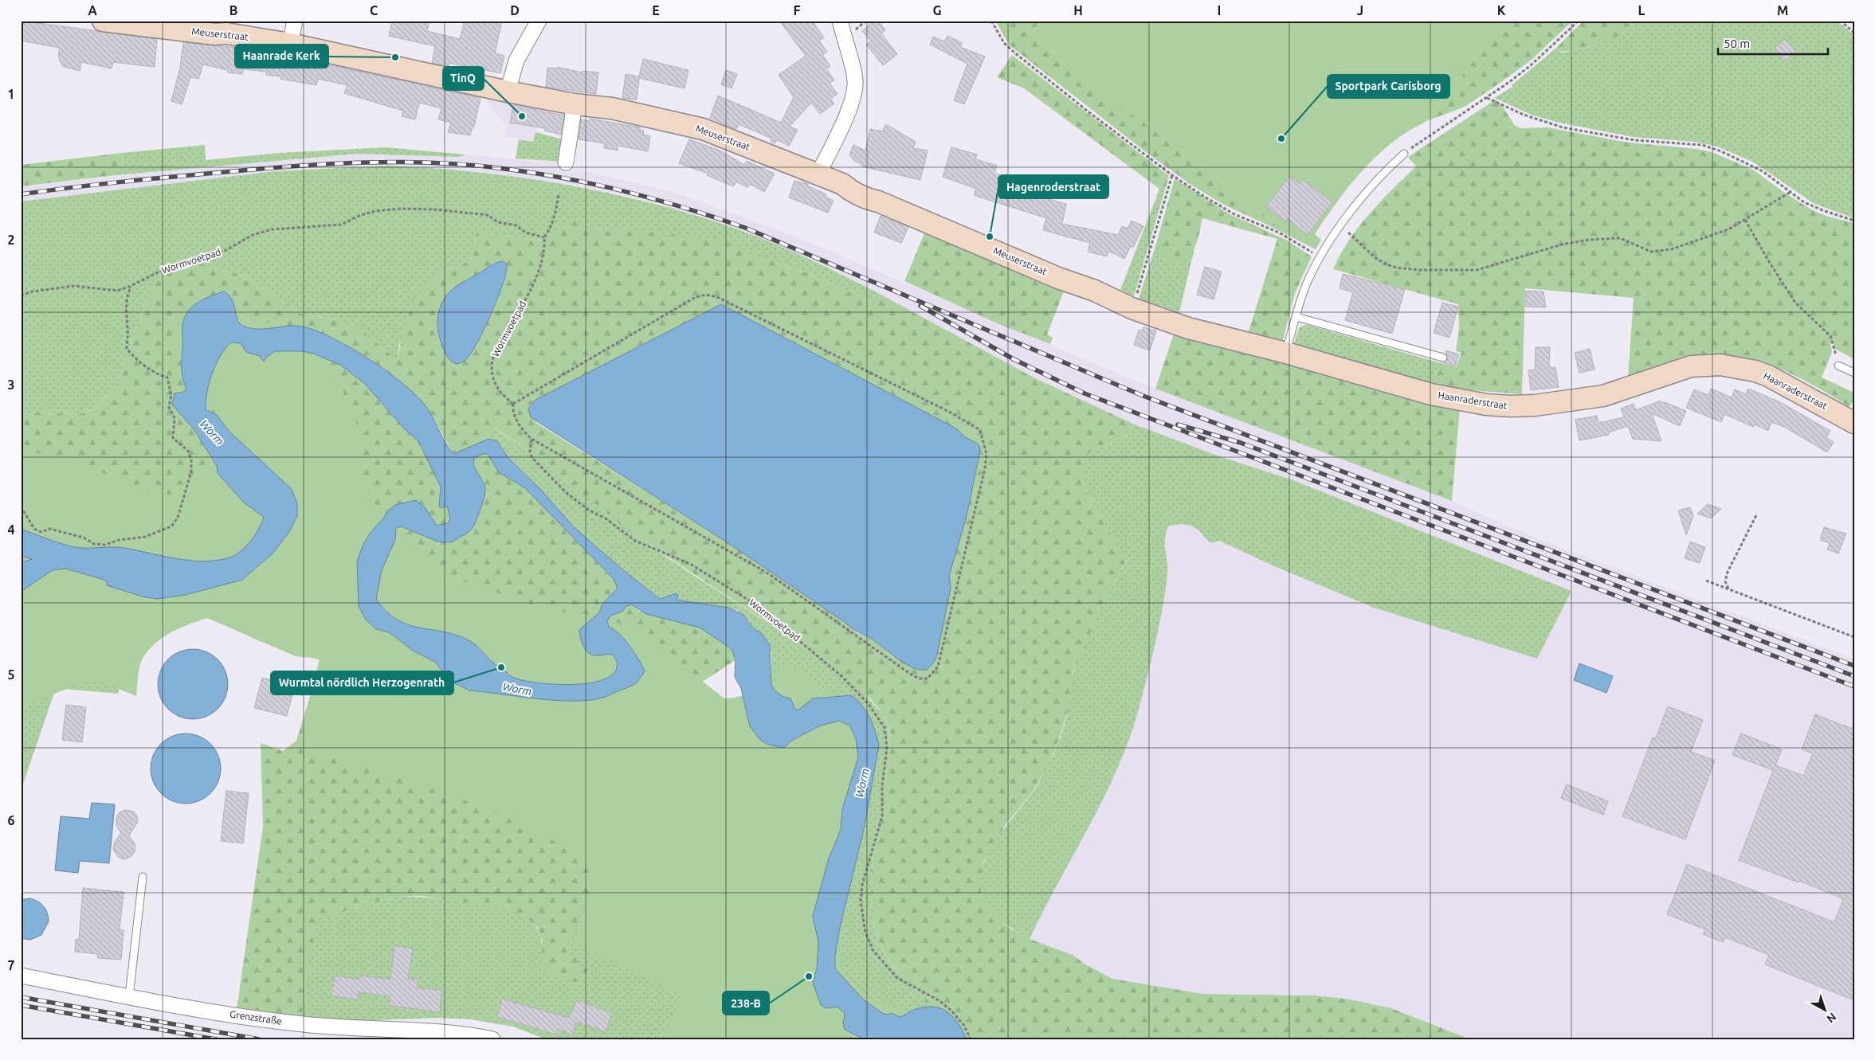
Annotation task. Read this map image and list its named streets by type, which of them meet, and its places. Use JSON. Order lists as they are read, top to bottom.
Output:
{
  "streets": {
    "street": ["Meuserstraat", "Haanraderstraat", "Grenzstraße"],
    "path": ["Wormvoetpad"]
  },
  "crossings": [
    ["Meuserstraat", "Haanraderstraat"]
  ],
  "water": ["Worm"],
  "places": [
    "Haanrade Kerk",
    "TinQ",
    "Sportpark Carisborg",
    "Hagenroderstraat",
    "Wurmtal nördlich Herzogenrath",
    "238-B"
  ],
  "scale_bar": "50 m",
  "north": "bottom right",
  "grid": {
    "columns": [
      "A",
      "B",
      "C",
      "D",
      "E",
      "F",
      "G",
      "H",
      "I",
      "J",
      "K",
      "L",
      "M"
    ],
    "rows": [
      "1",
      "2",
      "3",
      "4",
      "5",
      "6",
      "7"
    ]
  }
}
